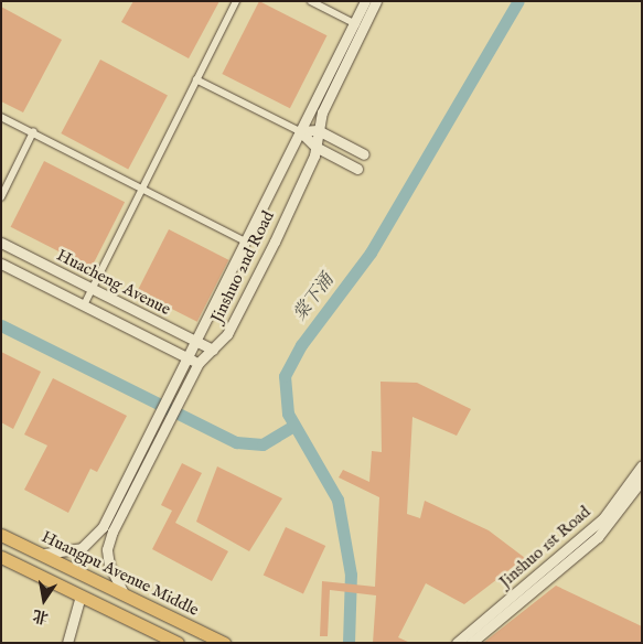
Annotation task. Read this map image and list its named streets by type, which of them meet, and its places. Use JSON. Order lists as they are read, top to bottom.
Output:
{
  "streets": {
    "main road": ["Huangpu Avenue Middle"],
    "street": ["Jinshuo 2nd Road", "Huacheng Avenue", "Jinshuo 1st Road"]
  },
  "crossings": [
    ["Jinshuo 2nd Road", "Huacheng Avenue"],
    ["Jinshuo 2nd Road", "Huangpu Avenue Middle"]
  ],
  "water": ["棠下涌"],
  "north": "bottom"
}
